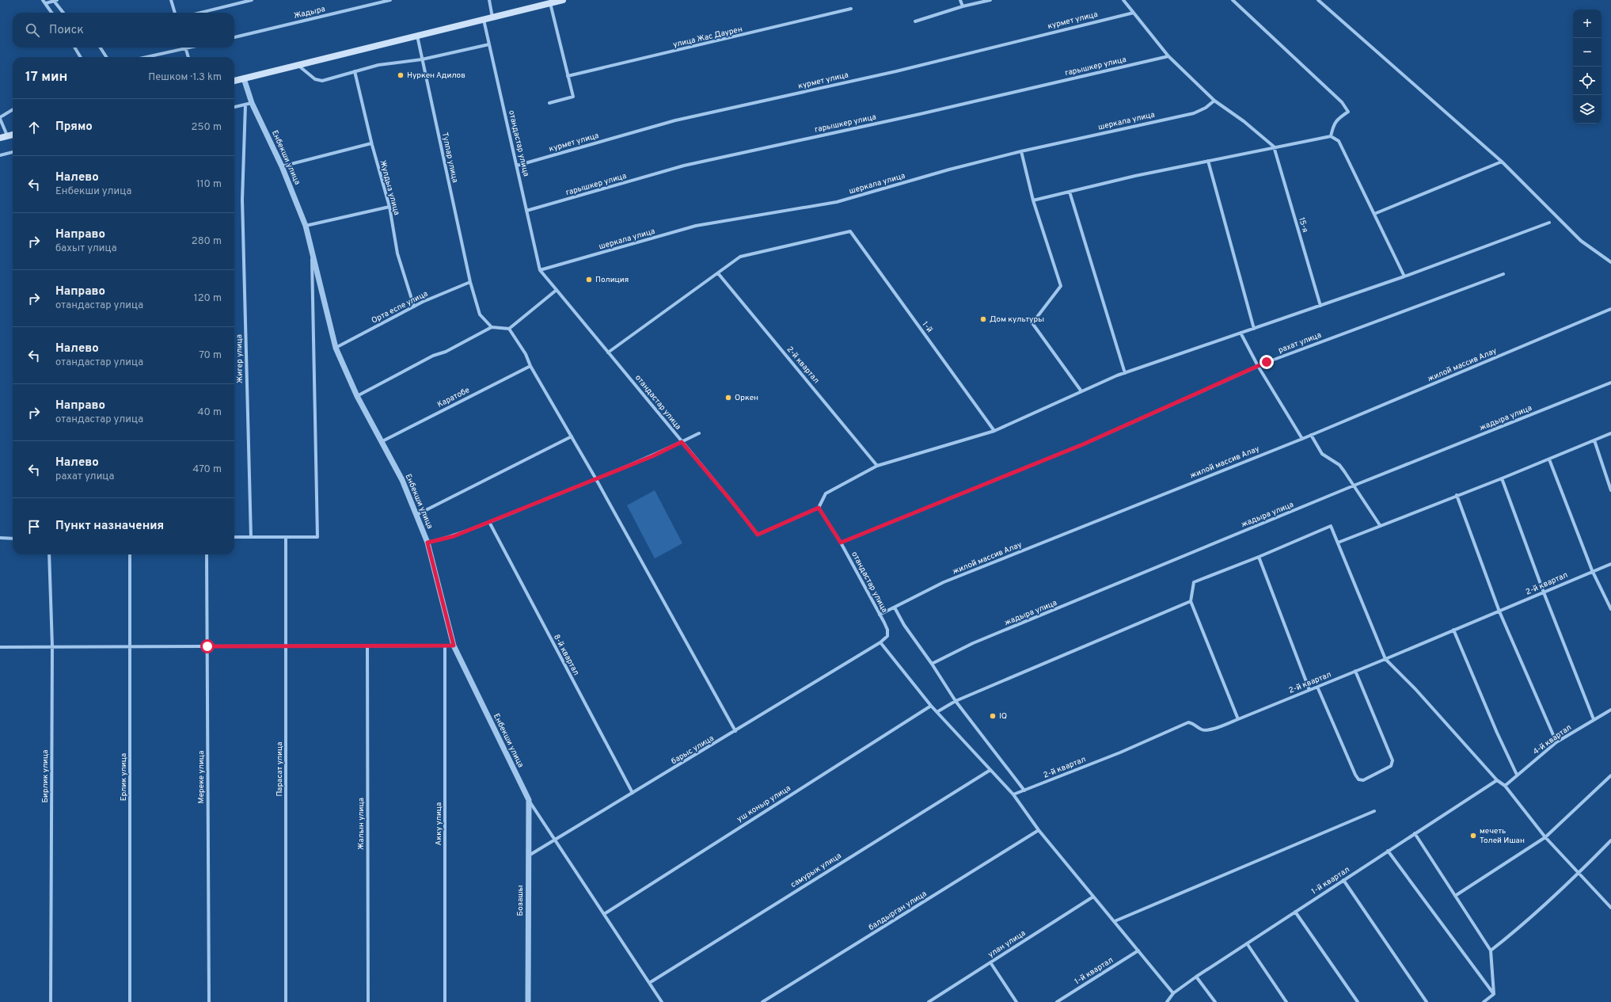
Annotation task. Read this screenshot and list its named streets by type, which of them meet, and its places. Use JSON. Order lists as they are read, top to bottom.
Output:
{
  "streets": {
    "street": [
      "Жадыра",
      "курмет улица",
      "улица Жас Даурен",
      "гарышкер улица",
      "шеркала улица",
      "отандастар улица",
      "Енбекши улица",
      "Тулпар улица",
      "Жулдыз улица",
      "15-я",
      "Орта еспе улица",
      "1-й",
      "рахат улица",
      "Жигер улица",
      "2-й квартал",
      "жилой массив Алау",
      "Каратобе",
      "жадыра улица",
      "8-й квартал",
      "4-й квартал",
      "барыс улица",
      "Парасат улица",
      "Бирлик улица",
      "Ерлик улица",
      "Мереке улица",
      "уш коныр улица",
      "Жалын улица",
      "Акку улица",
      "самурык улица",
      "1-й квартал",
      "Бозашы",
      "балдырган улица",
      "улан улица"
    ]
  },
  "crossings": [
    ["курмет улица", "отандастар улица"],
    ["гарышкер улица", "отандастар улица"],
    ["шеркала улица", "отандастар улица"],
    ["отандастар улица", "рахат улица"],
    ["отандастар улица", "жилой массив Алау"],
    ["отандастар улица", "барыс улица"],
    ["Енбекши улица", "Орта еспе улица"],
    ["Енбекши улица", "Каратобе"],
    ["Енбекши улица", "Парасат улица"],
    ["Енбекши улица", "Бозашы"],
    ["Тулпар улица", "Орта еспе улица"],
    ["Жулдыз улица", "Орта еспе улица"],
    ["1-й", "2-й квартал"],
    ["8-й квартал", "барыс улица"],
    ["барыс улица", "Бозашы"]
  ],
  "places": [
    "Нуркен Адилов",
    "Полиция",
    "Дом культуры",
    "Оркен",
    "IQ",
    "мечеть Толей Ишан"
  ],
  "page": {
    "map_buttons": ["+", "−"],
    "search": "Поиск",
    "heading": ["17 мин", "Пешком · 1.3 km"],
    "list": [
      ["Прямо", "250 m"],
      ["Налево", "Енбекши улица", "110 m"],
      ["Направо", "бахыт улица", "280 m"],
      ["Направо", "отандастар улица", "120 m"],
      ["Налево", "отандастар улица", "70 m"],
      ["Направо", "отандастар улица", "40 m"],
      ["Налево", "рахат улица", "470 m"],
      "Пункт назначения"
    ]
  }
}
